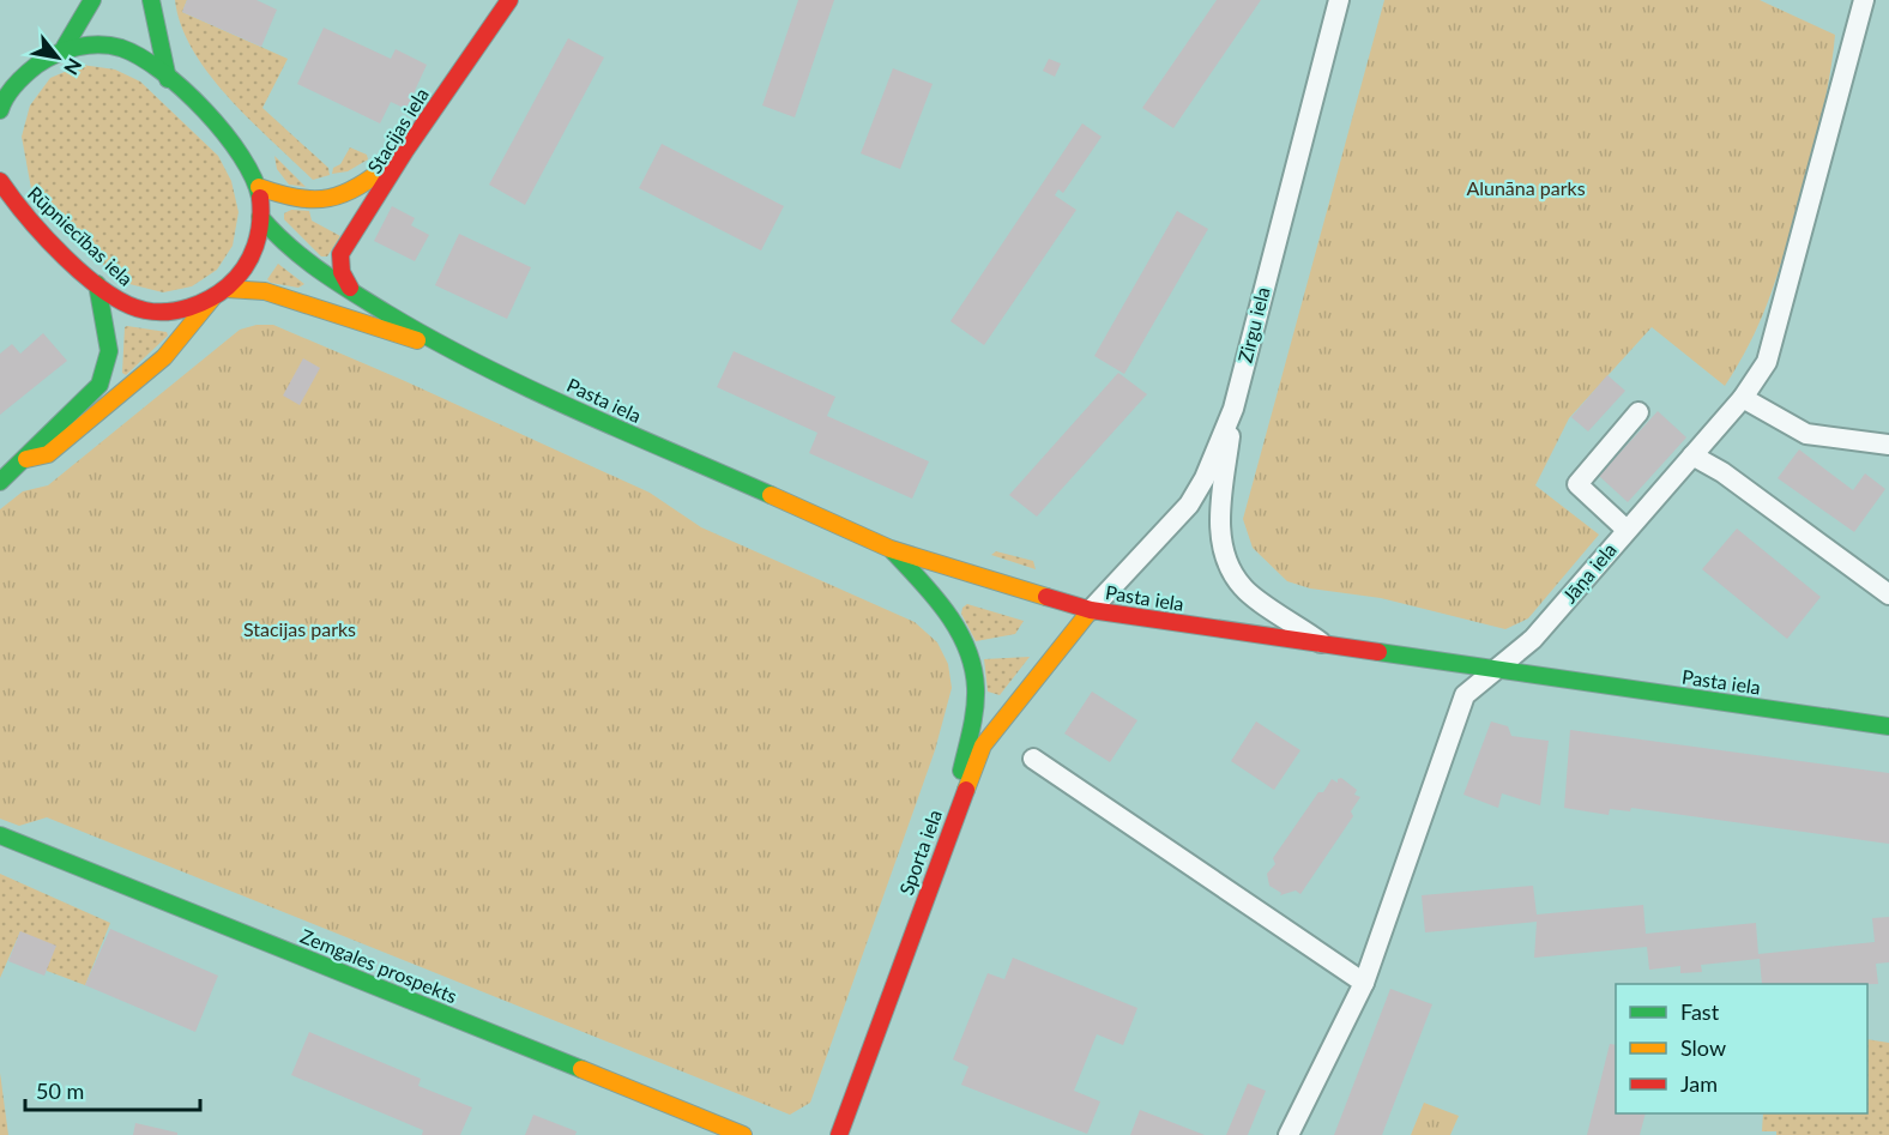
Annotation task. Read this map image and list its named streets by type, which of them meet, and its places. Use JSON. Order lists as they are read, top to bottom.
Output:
{
  "streets": {
    "main road": [
      "Stacijas iela",
      "Rūpniecības iela",
      "Pasta iela",
      "Sporta iela",
      "Zemgales prospekts"
    ],
    "street": ["Zirgu iela", "Jāņa iela"]
  },
  "crossings": [
    ["Stacijas iela", "Pasta iela"],
    ["Rūpniecības iela", "Pasta iela"],
    ["Zirgu iela", "Pasta iela"],
    ["Zirgu iela", "Sporta iela"],
    ["Pasta iela", "Jāņa iela"],
    ["Pasta iela", "Sporta iela"]
  ],
  "parks": ["Alunāna parks", "Stacijas parks"],
  "legend": ["Fast", "Slow", "Jam"],
  "scale_bar": "50 m",
  "north": "bottom right"
}
